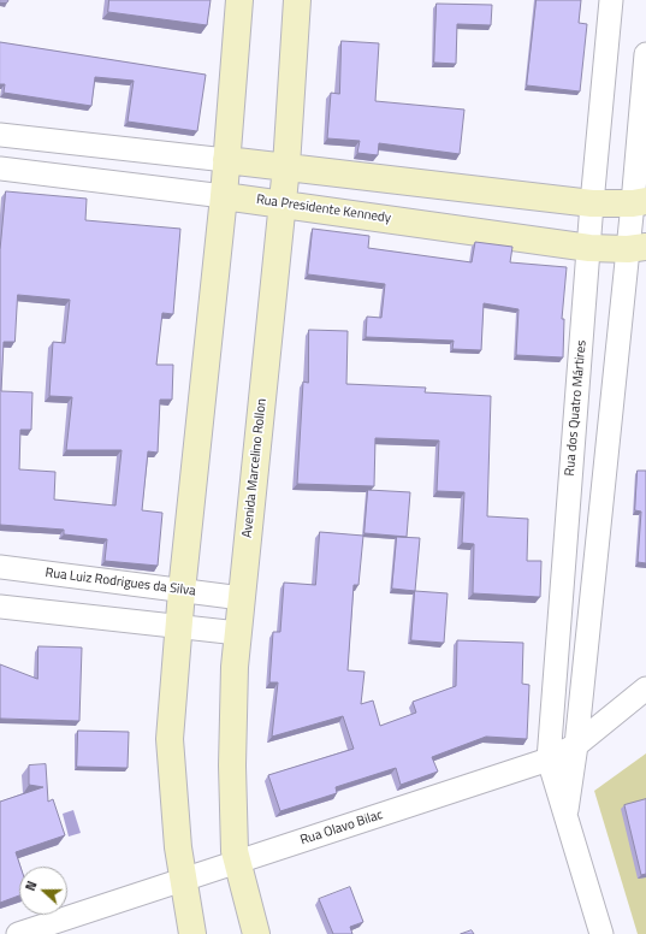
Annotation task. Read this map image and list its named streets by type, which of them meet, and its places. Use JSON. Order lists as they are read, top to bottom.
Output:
{
  "streets": {
    "main road": ["Rua Presidente Kennedy", "Avenida Marcelino Rollon"],
    "street": ["Rua dos Quatro Mártires", "Rua Luiz Rodrigues da Silva", "Rua Olavo Bilac"]
  },
  "crossings": [
    ["Rua Presidente Kennedy", "Rua dos Quatro Mártires"],
    ["Rua Presidente Kennedy", "Avenida Marcelino Rollon"],
    ["Rua dos Quatro Mártires", "Rua Olavo Bilac"],
    ["Avenida Marcelino Rollon", "Rua Luiz Rodrigues da Silva"],
    ["Avenida Marcelino Rollon", "Rua Olavo Bilac"]
  ],
  "north": "left"
}
